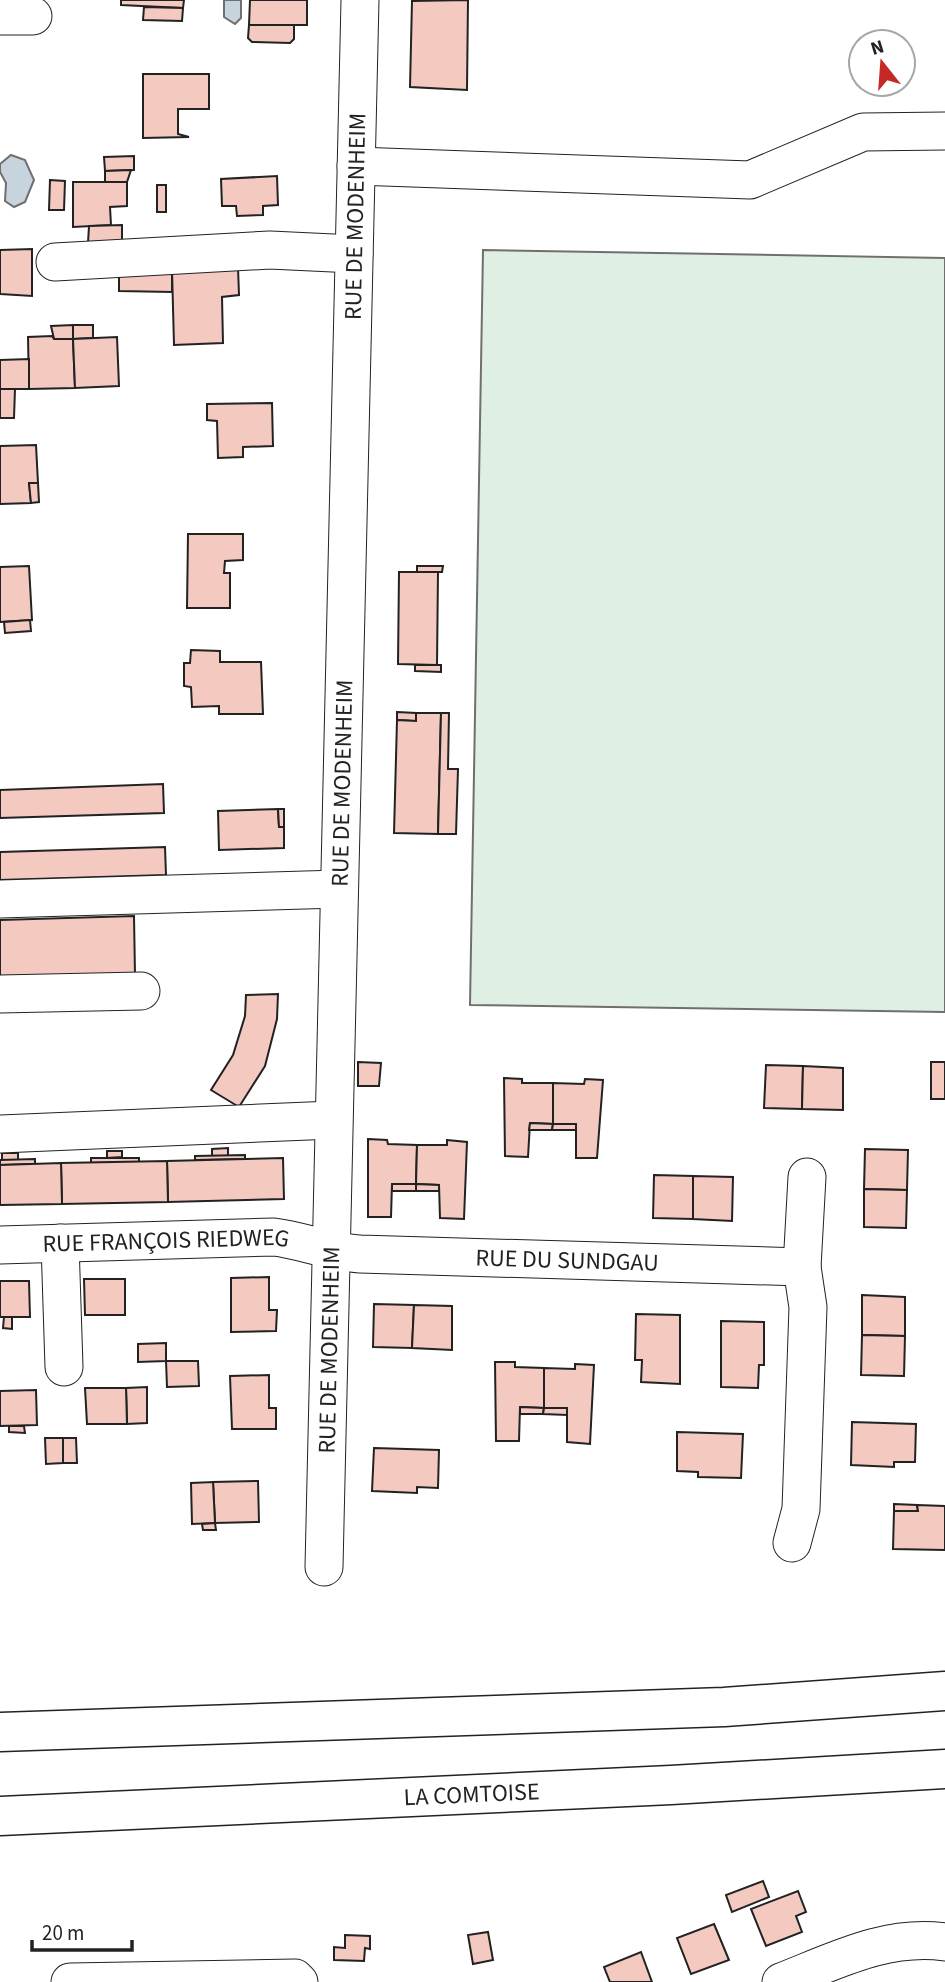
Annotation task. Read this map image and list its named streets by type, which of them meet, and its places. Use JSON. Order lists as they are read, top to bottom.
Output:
{
  "streets": {
    "highway": ["LA COMTOISE"],
    "street": ["RUE DE MODENHEIM", "RUE FRANÇOIS RIEDWEG", "RUE DU SUNDGAU"]
  },
  "crossings": [
    ["RUE DE MODENHEIM", "RUE FRANÇOIS RIEDWEG"],
    ["RUE DE MODENHEIM", "RUE DU SUNDGAU"],
    ["RUE FRANÇOIS RIEDWEG", "RUE DU SUNDGAU"]
  ],
  "scale_bar": "20 m",
  "north": "top"
}
